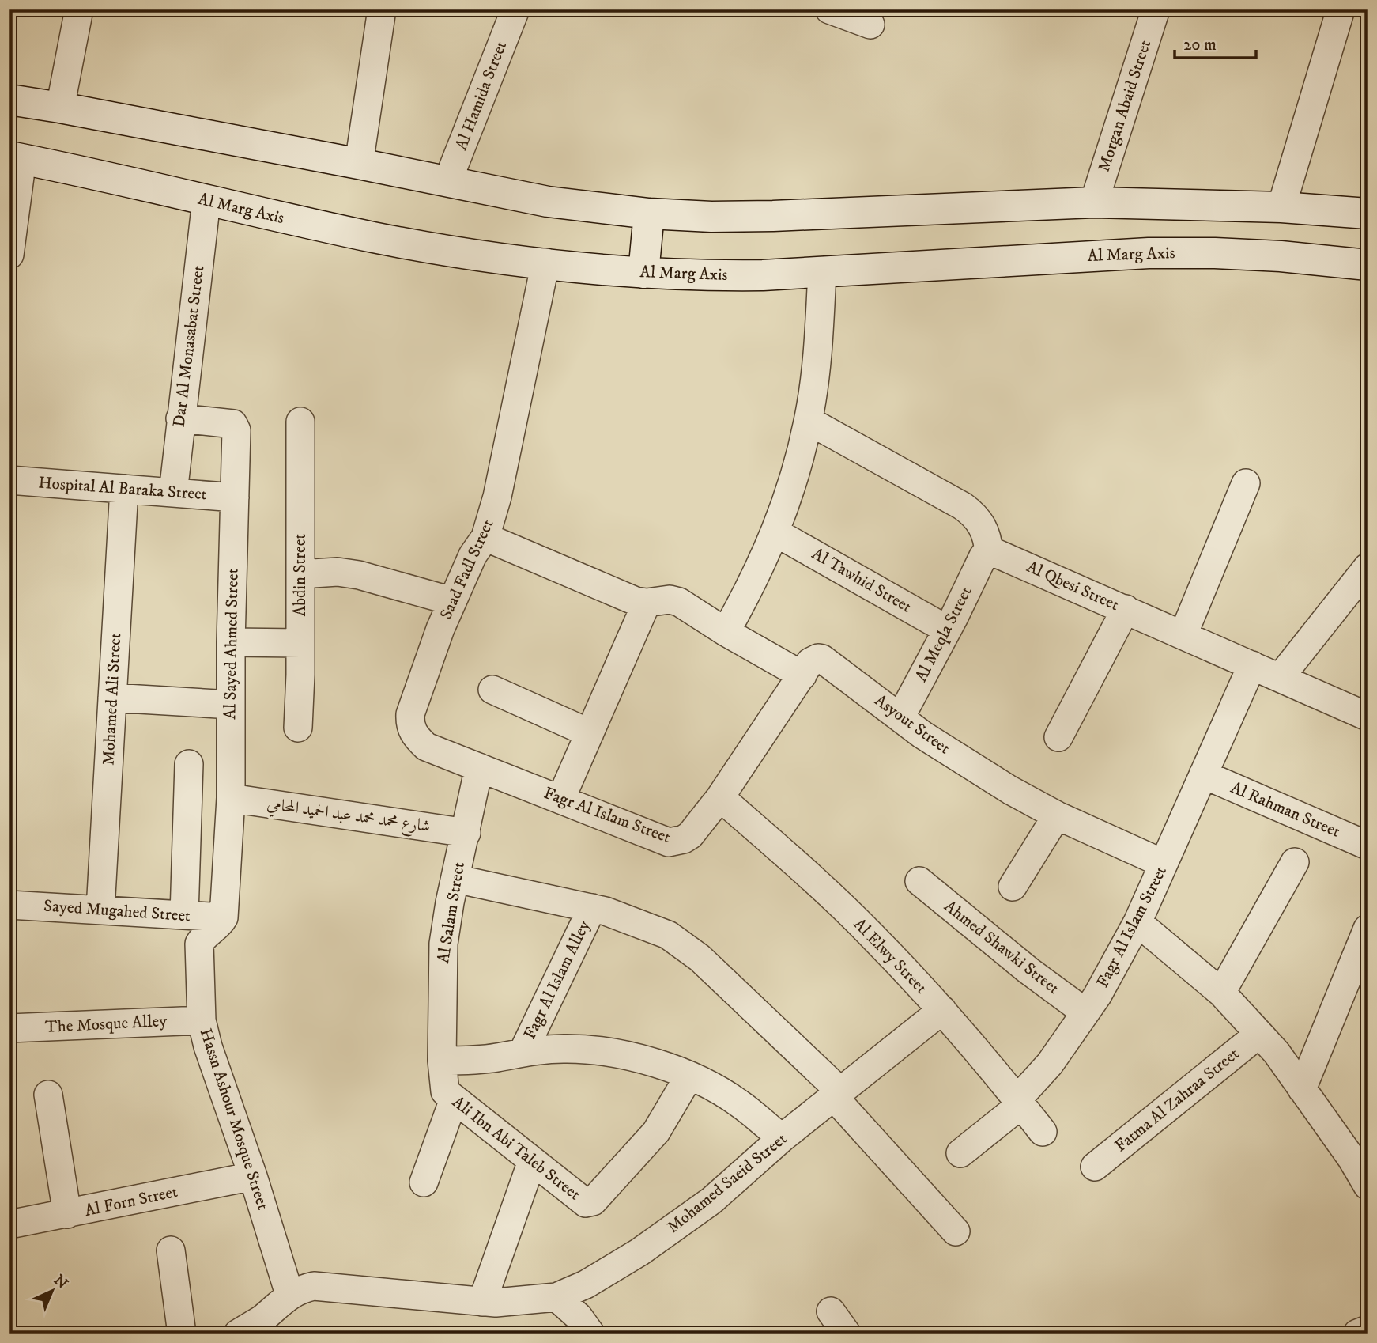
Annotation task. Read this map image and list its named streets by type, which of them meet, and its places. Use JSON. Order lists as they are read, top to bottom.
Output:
{
  "streets": {
    "main road": ["Al Marg Axis"],
    "street": [
      "Al Hamida Street",
      "Morgan Abaid Street",
      "Dar Al Monasabat Street",
      "Hospital Al Baraka Street",
      "Saad Fadl Street",
      "Abdin Street",
      "Al Tawhid Street",
      "Al Qbesi Street",
      "Al Meqla Street",
      "Al Sayed Ahmed Street",
      "Mohamed Ali Street",
      "Asyout Street",
      "Al Rahman Street",
      "شارع محمد محمد عبد الحميد المحامي",
      "Fagr Al Islam Street",
      "Sayed Mugahed Street",
      "Al Salam Street",
      "Ahmed Shawki Street",
      "Al Elwy Street",
      "Fagr Al Islam Alley",
      "The Mosque Alley",
      "Fatma Al Zahraa Street",
      "Hassn Ashour Mosque Street",
      "Ali Ibn Abi Taleb Street",
      "Mohamed Saeid Street",
      "Al Forn Street"
    ]
  },
  "crossings": [
    ["Al Marg Axis", "Dar Al Monasabat Street"],
    ["Al Marg Axis", "Saad Fadl Street"],
    ["Dar Al Monasabat Street", "Hospital Al Baraka Street"],
    ["Dar Al Monasabat Street", "Al Sayed Ahmed Street"],
    ["Hospital Al Baraka Street", "Al Sayed Ahmed Street"],
    ["Hospital Al Baraka Street", "Mohamed Ali Street"],
    ["Saad Fadl Street", "Fagr Al Islam Street"],
    ["Saad Fadl Street", "Al Salam Street"],
    ["Al Tawhid Street", "Al Meqla Street"],
    ["Al Qbesi Street", "Al Meqla Street"],
    ["Al Qbesi Street", "Fagr Al Islam Street"],
    ["Al Meqla Street", "Asyout Street"],
    ["Al Sayed Ahmed Street", "شارع محمد محمد عبد الحميد المحامي"],
    ["Al Sayed Ahmed Street", "Sayed Mugahed Street"],
    ["Al Sayed Ahmed Street", "Hassn Ashour Mosque Street"],
    ["Mohamed Ali Street", "Sayed Mugahed Street"],
    ["Asyout Street", "Fagr Al Islam Street"],
    ["Asyout Street", "Al Elwy Street"],
    ["Al Rahman Street", "Fagr Al Islam Street"],
    ["شارع محمد محمد عبد الحميد المحامي", "Al Salam Street"],
    ["Fagr Al Islam Street", "Al Salam Street"],
    ["Fagr Al Islam Street", "Ahmed Shawki Street"],
    ["Fagr Al Islam Street", "Al Elwy Street"],
    ["Sayed Mugahed Street", "Hassn Ashour Mosque Street"],
    ["Al Salam Street", "Ali Ibn Abi Taleb Street"],
    ["Al Elwy Street", "Mohamed Saeid Street"],
    ["The Mosque Alley", "Hassn Ashour Mosque Street"],
    ["Hassn Ashour Mosque Street", "Mohamed Saeid Street"],
    ["Hassn Ashour Mosque Street", "Al Forn Street"]
  ],
  "scale_bar": "20 m",
  "north": "top right"
}
